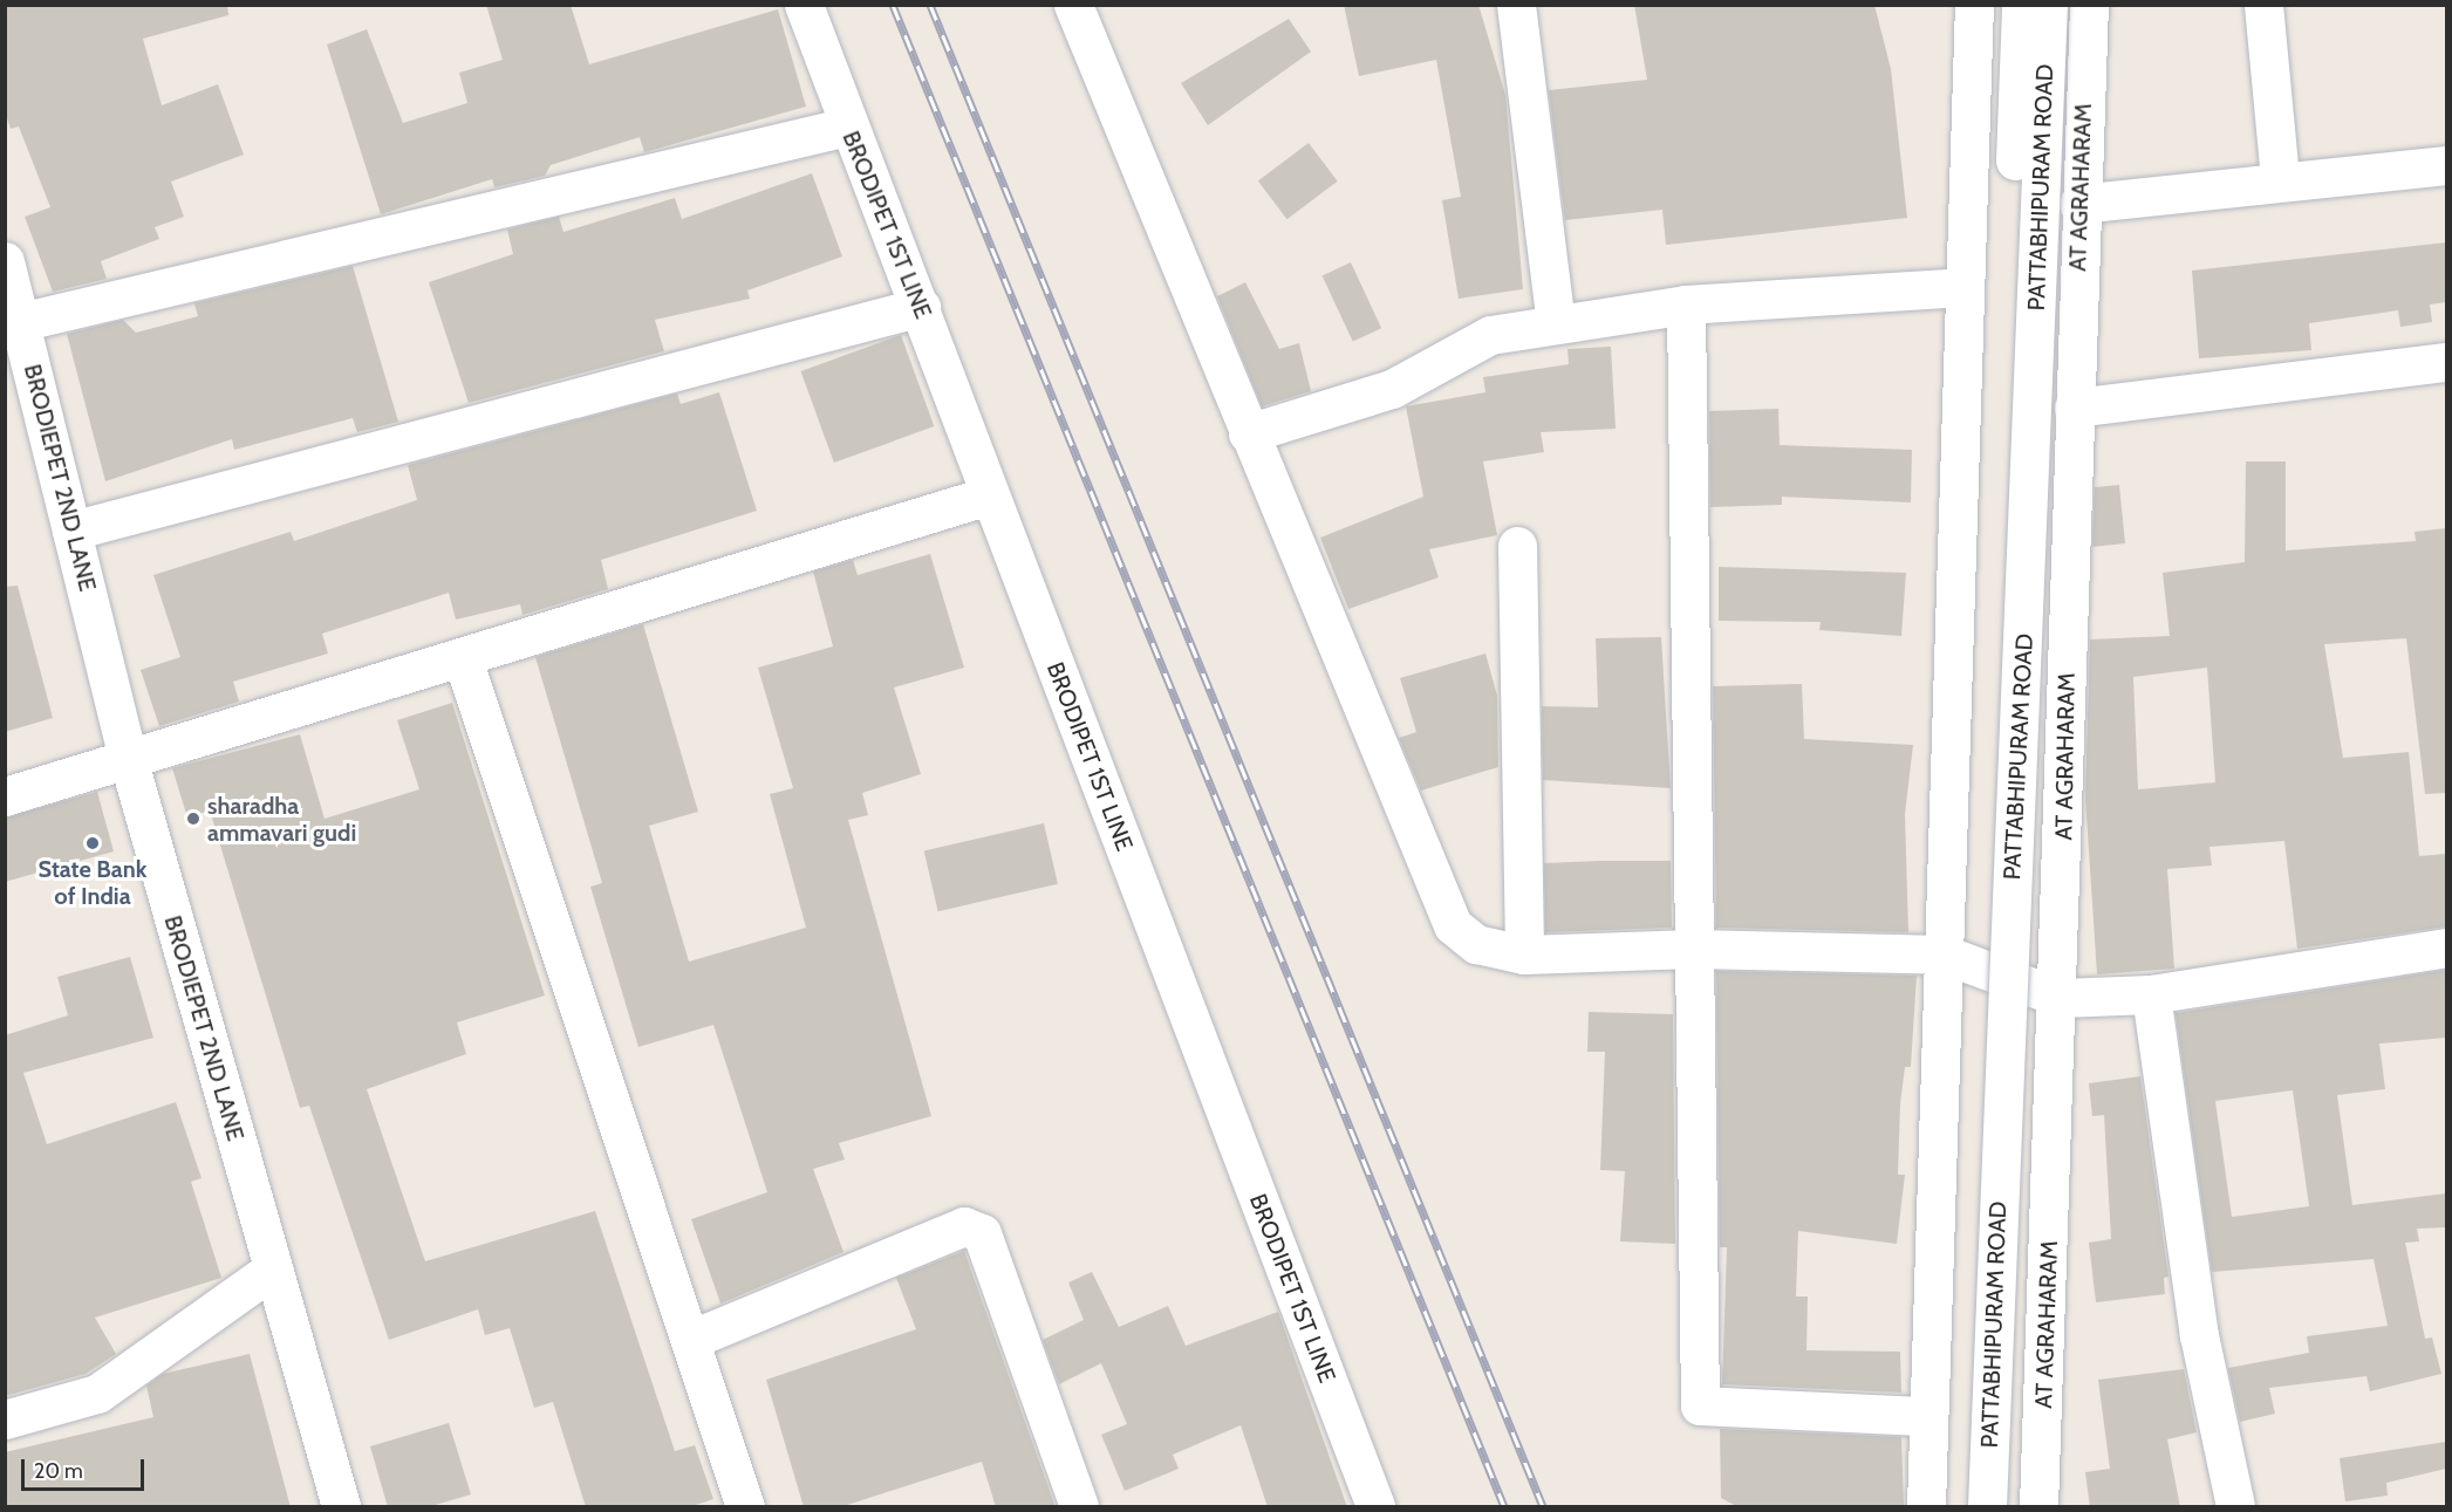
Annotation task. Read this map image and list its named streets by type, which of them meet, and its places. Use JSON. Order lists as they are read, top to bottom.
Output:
{
  "streets": {
    "street": [
      "PATTABHIPURAM ROAD",
      "AT AGRAHARAM",
      "BRODIPET 1ST LINE",
      "BRODIEPET 2ND LANE"
    ]
  },
  "places": ["sharadha ammavari gudi", "State Bank of India"],
  "scale_bar": "20 m"
}
